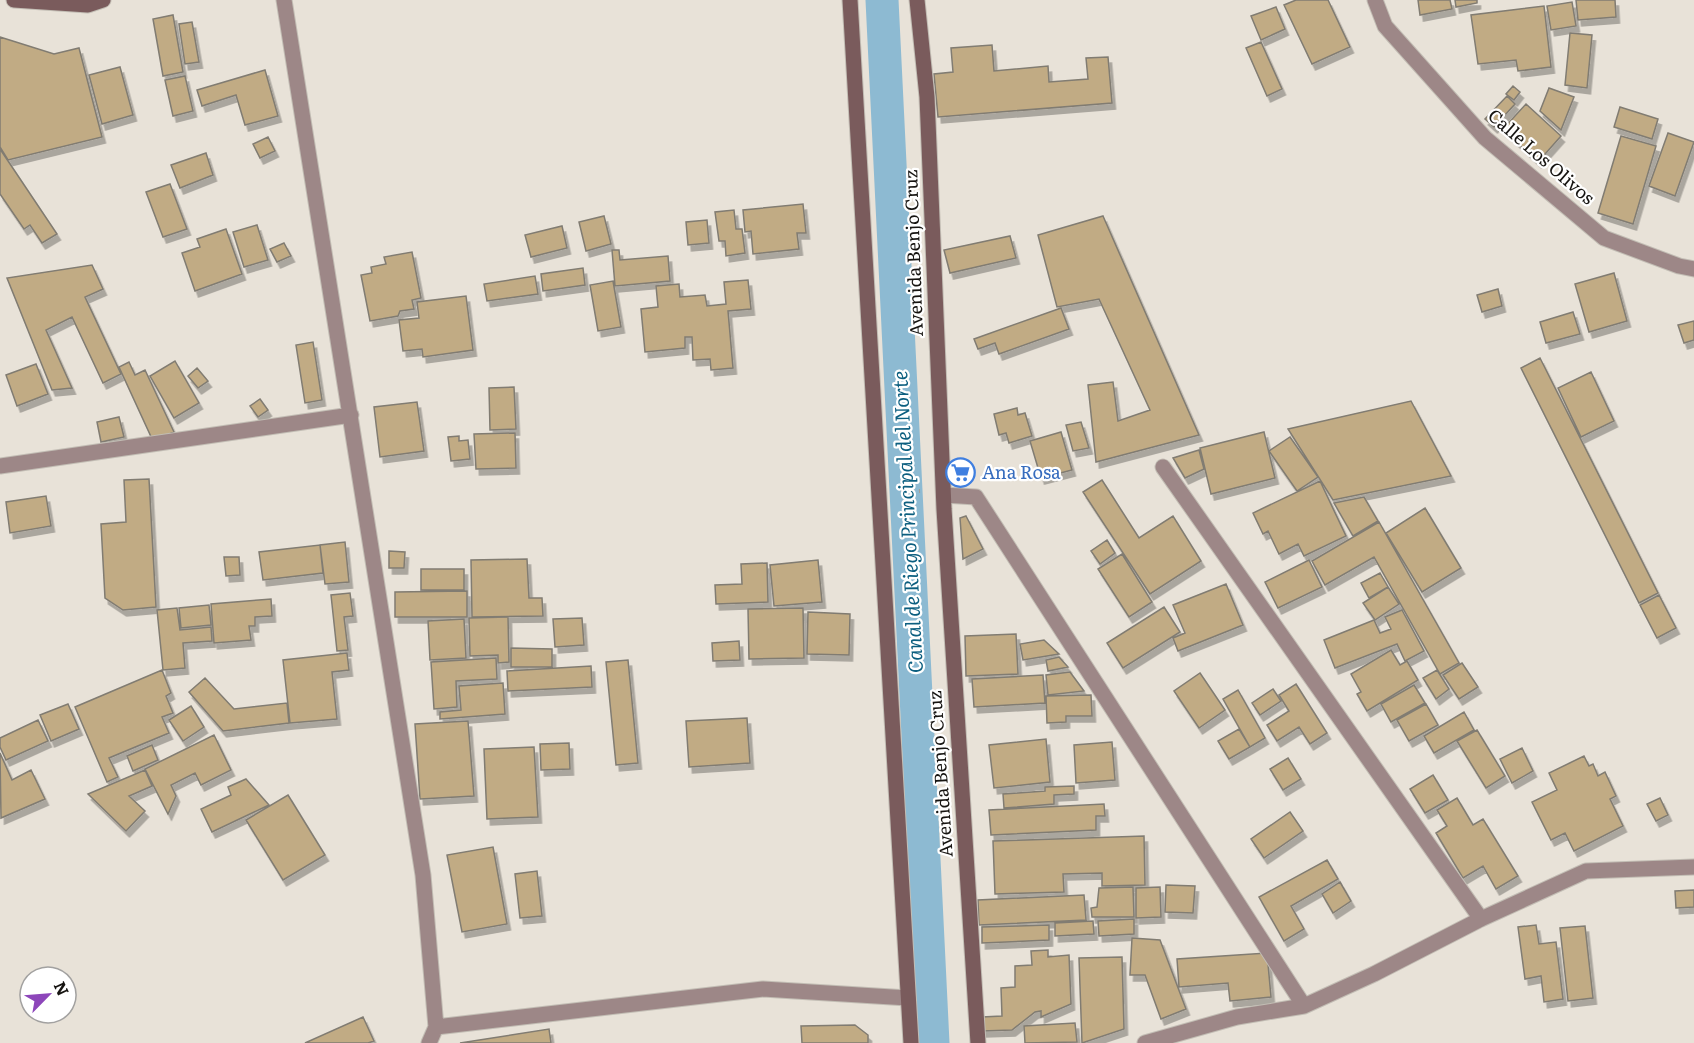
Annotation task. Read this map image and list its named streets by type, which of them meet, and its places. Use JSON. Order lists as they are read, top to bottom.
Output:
{
  "streets": {
    "main road": ["Avenida Benjo Cruz"],
    "street": ["Calle Los Olivos"]
  },
  "water": ["Canal de Riego Principal del Norte"],
  "places": {
    "supermarket": ["Ana Rosa"]
  },
  "north": "top right"
}
